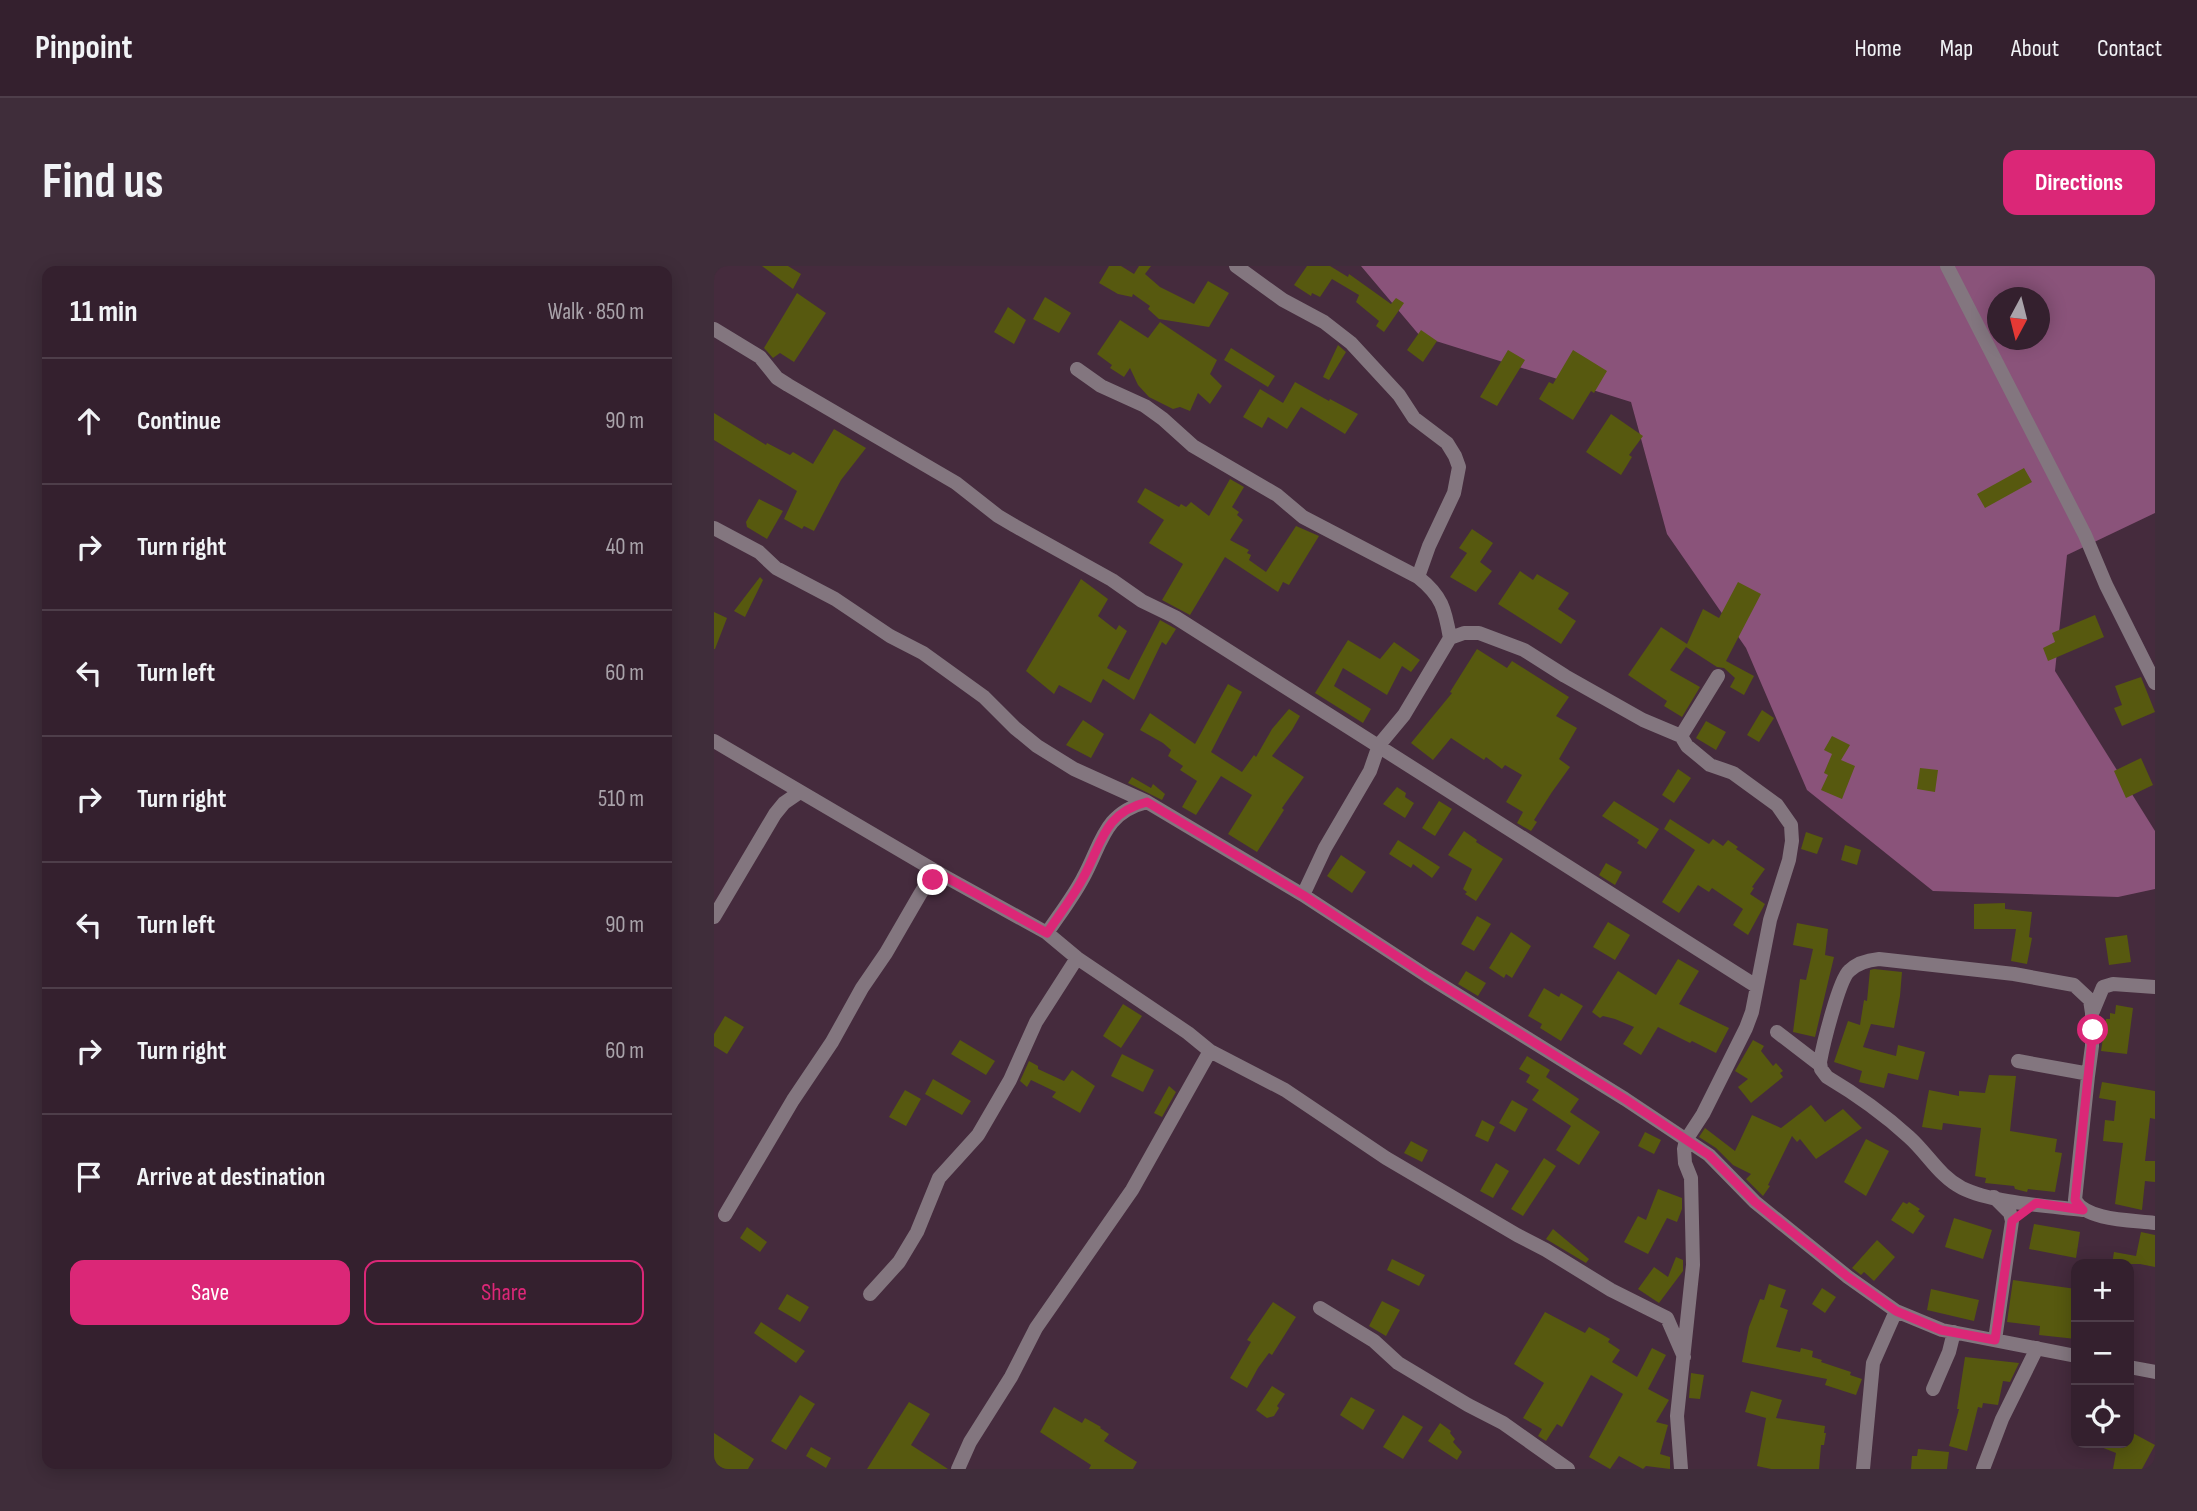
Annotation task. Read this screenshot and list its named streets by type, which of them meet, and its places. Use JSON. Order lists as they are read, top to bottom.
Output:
{
  "north": "bottom",
  "page": {
    "header": "Pinpoint",
    "nav": [
      "Home",
      "Map",
      "About",
      "Contact"
    ],
    "buttons": [
      "Directions",
      ["Save", "Share"]
    ],
    "title": "Find us",
    "heading": ["11 min", "Walk · 850 m"],
    "list": [
      ["Continue", "90 m"],
      ["Turn right", "40 m"],
      ["Turn left", "60 m"],
      ["Turn right", "510 m"],
      ["Turn left", "90 m"],
      ["Turn right", "60 m"],
      "Arrive at destination"
    ],
    "map_buttons": ["+", "−"]
  }
}
